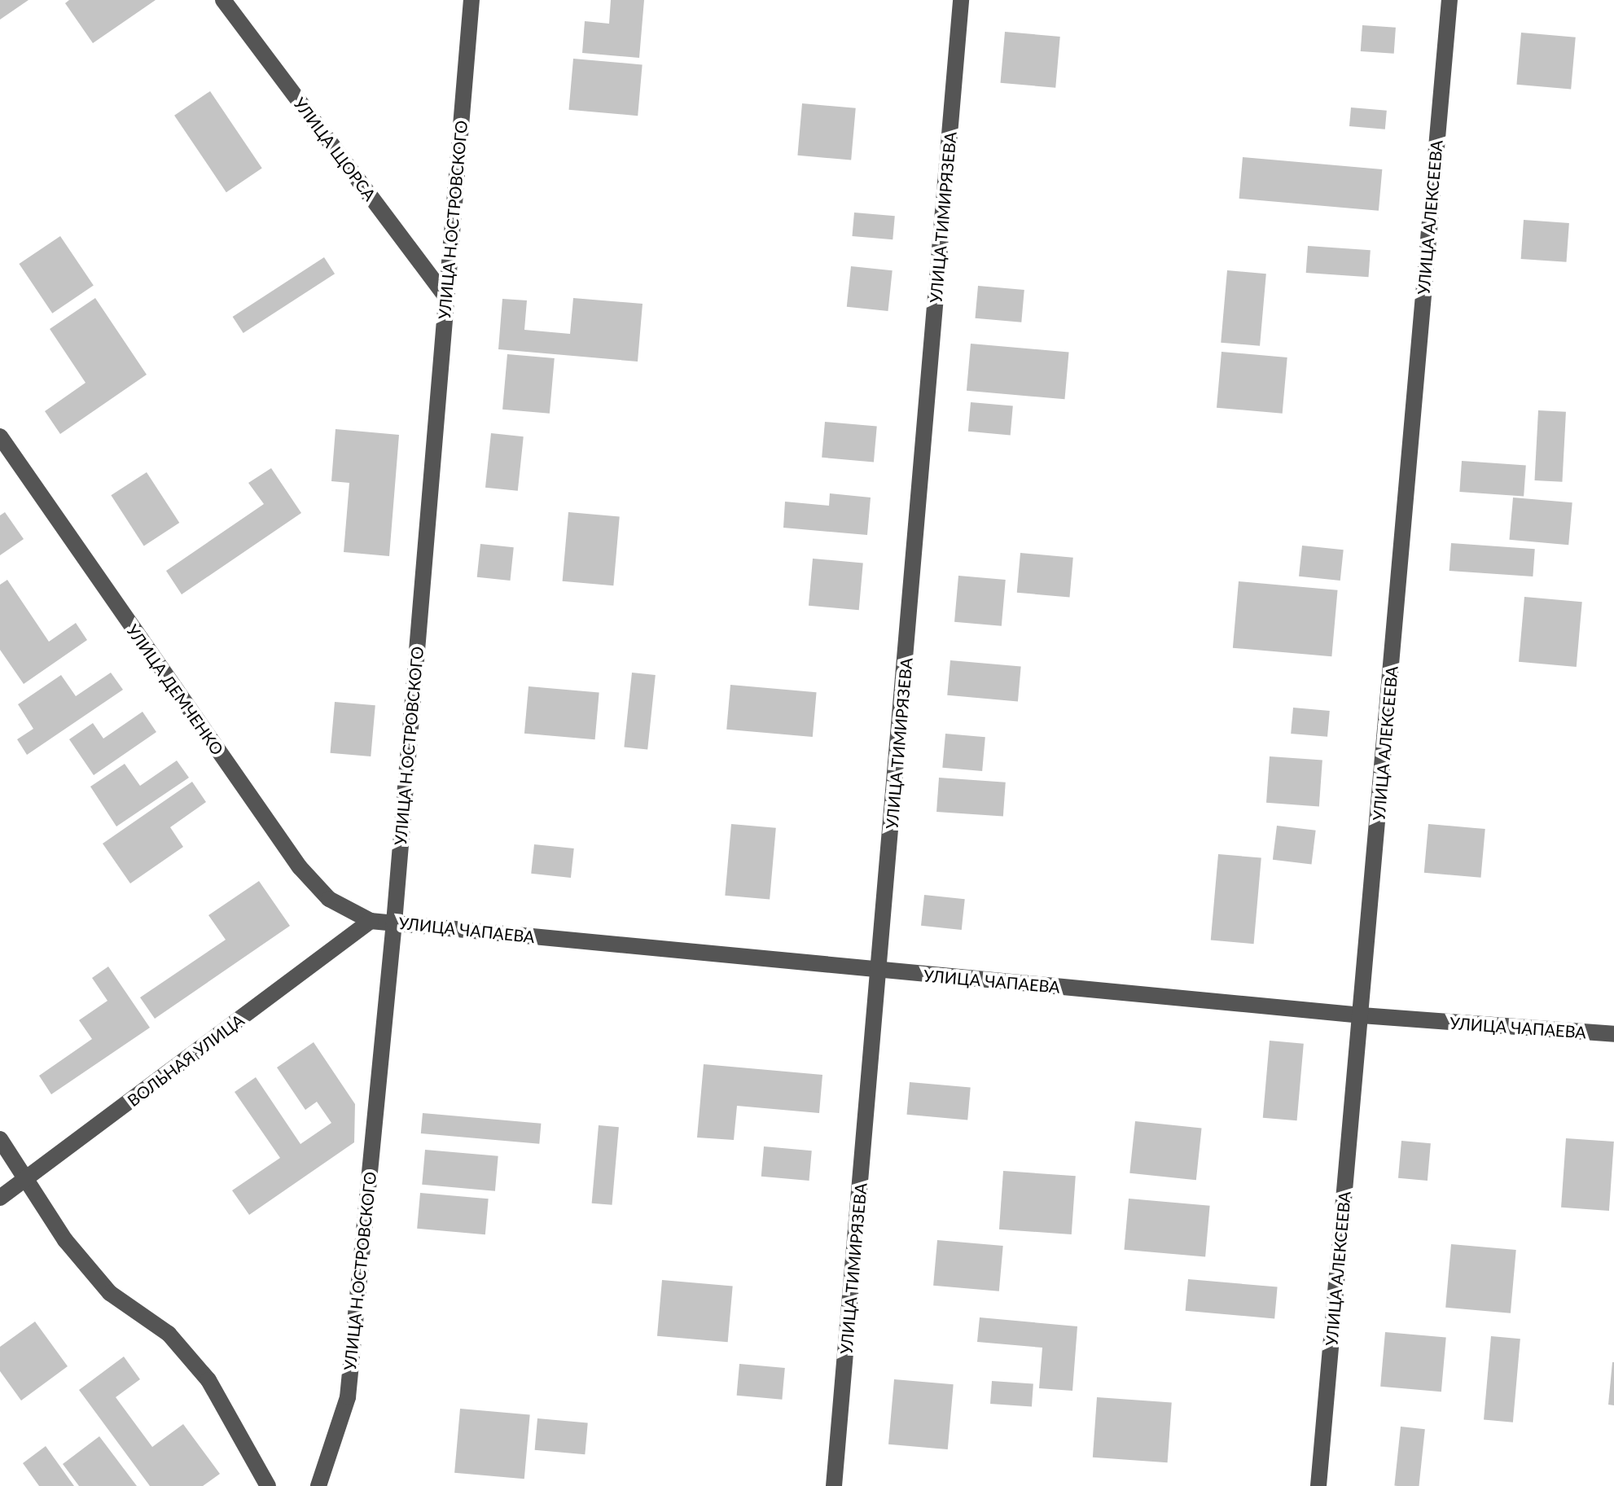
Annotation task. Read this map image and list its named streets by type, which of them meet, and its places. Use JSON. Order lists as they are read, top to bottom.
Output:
{
  "streets": {
    "street": [
      "УЛИЦА ЩОРСА",
      "УЛИЦА ТИМИРЯЗЕВА",
      "УЛИЦА АЛЕКСЕЕВА",
      "УЛИЦА Н.ОСТРОВСКОГО",
      "УЛИЦА ДЕМЧЕНКО",
      "УЛИЦА ЧАПАЕВА",
      "ВОЛЬНАЯ УЛИЦА"
    ]
  },
  "crossings": [
    ["УЛИЦА ЩОРСА", "УЛИЦА Н.ОСТРОВСКОГО"],
    ["УЛИЦА ТИМИРЯЗЕВА", "УЛИЦА ЧАПАЕВА"],
    ["УЛИЦА АЛЕКСЕЕВА", "УЛИЦА ЧАПАЕВА"],
    ["УЛИЦА Н.ОСТРОВСКОГО", "УЛИЦА ЧАПАЕВА"],
    ["УЛИЦА ДЕМЧЕНКО", "УЛИЦА ЧАПАЕВА"],
    ["УЛИЦА ДЕМЧЕНКО", "ВОЛЬНАЯ УЛИЦА"],
    ["УЛИЦА ЧАПАЕВА", "ВОЛЬНАЯ УЛИЦА"]
  ]
}
